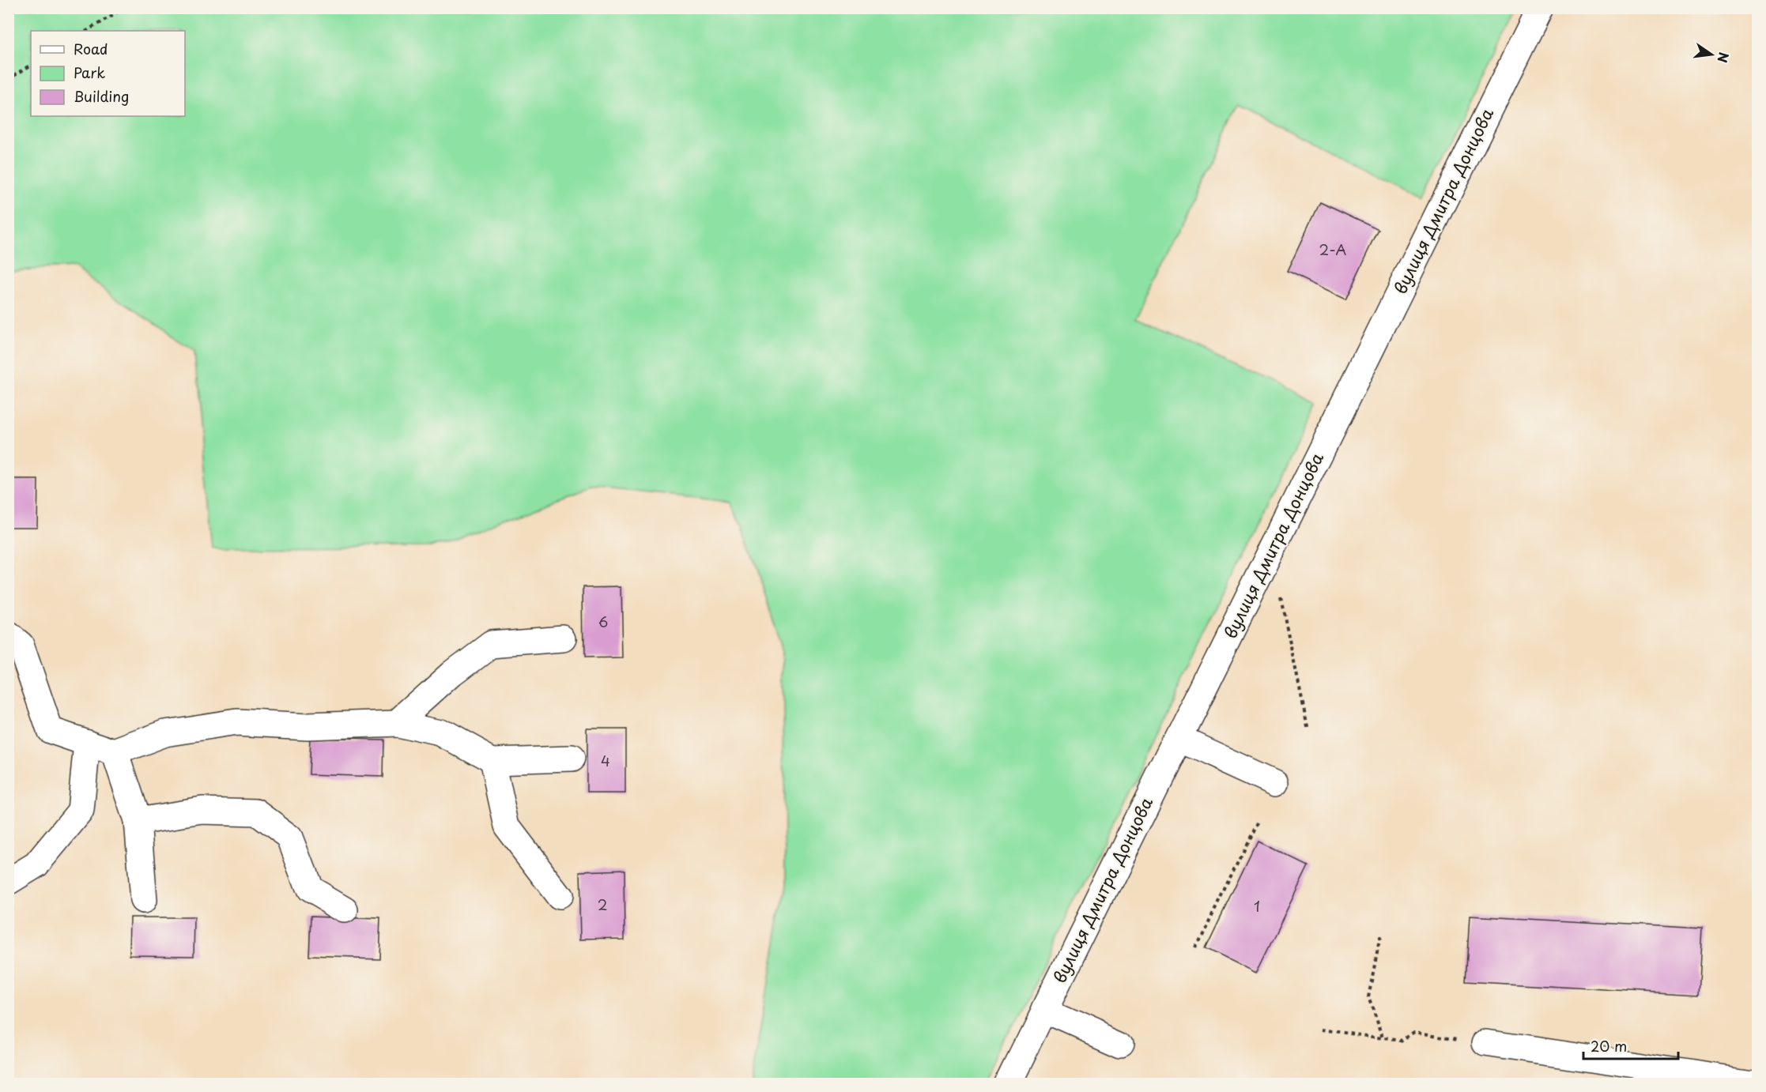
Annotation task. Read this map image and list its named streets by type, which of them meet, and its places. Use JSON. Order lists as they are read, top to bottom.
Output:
{
  "streets": {
    "street": ["вулиця Дмитра Донцова"]
  },
  "house_numbers": [
    "2-А",
    "6",
    "4",
    "2",
    "1"
  ],
  "legend": ["Road", "Park", "Building"],
  "scale_bar": "20 m",
  "north": "right"
}
